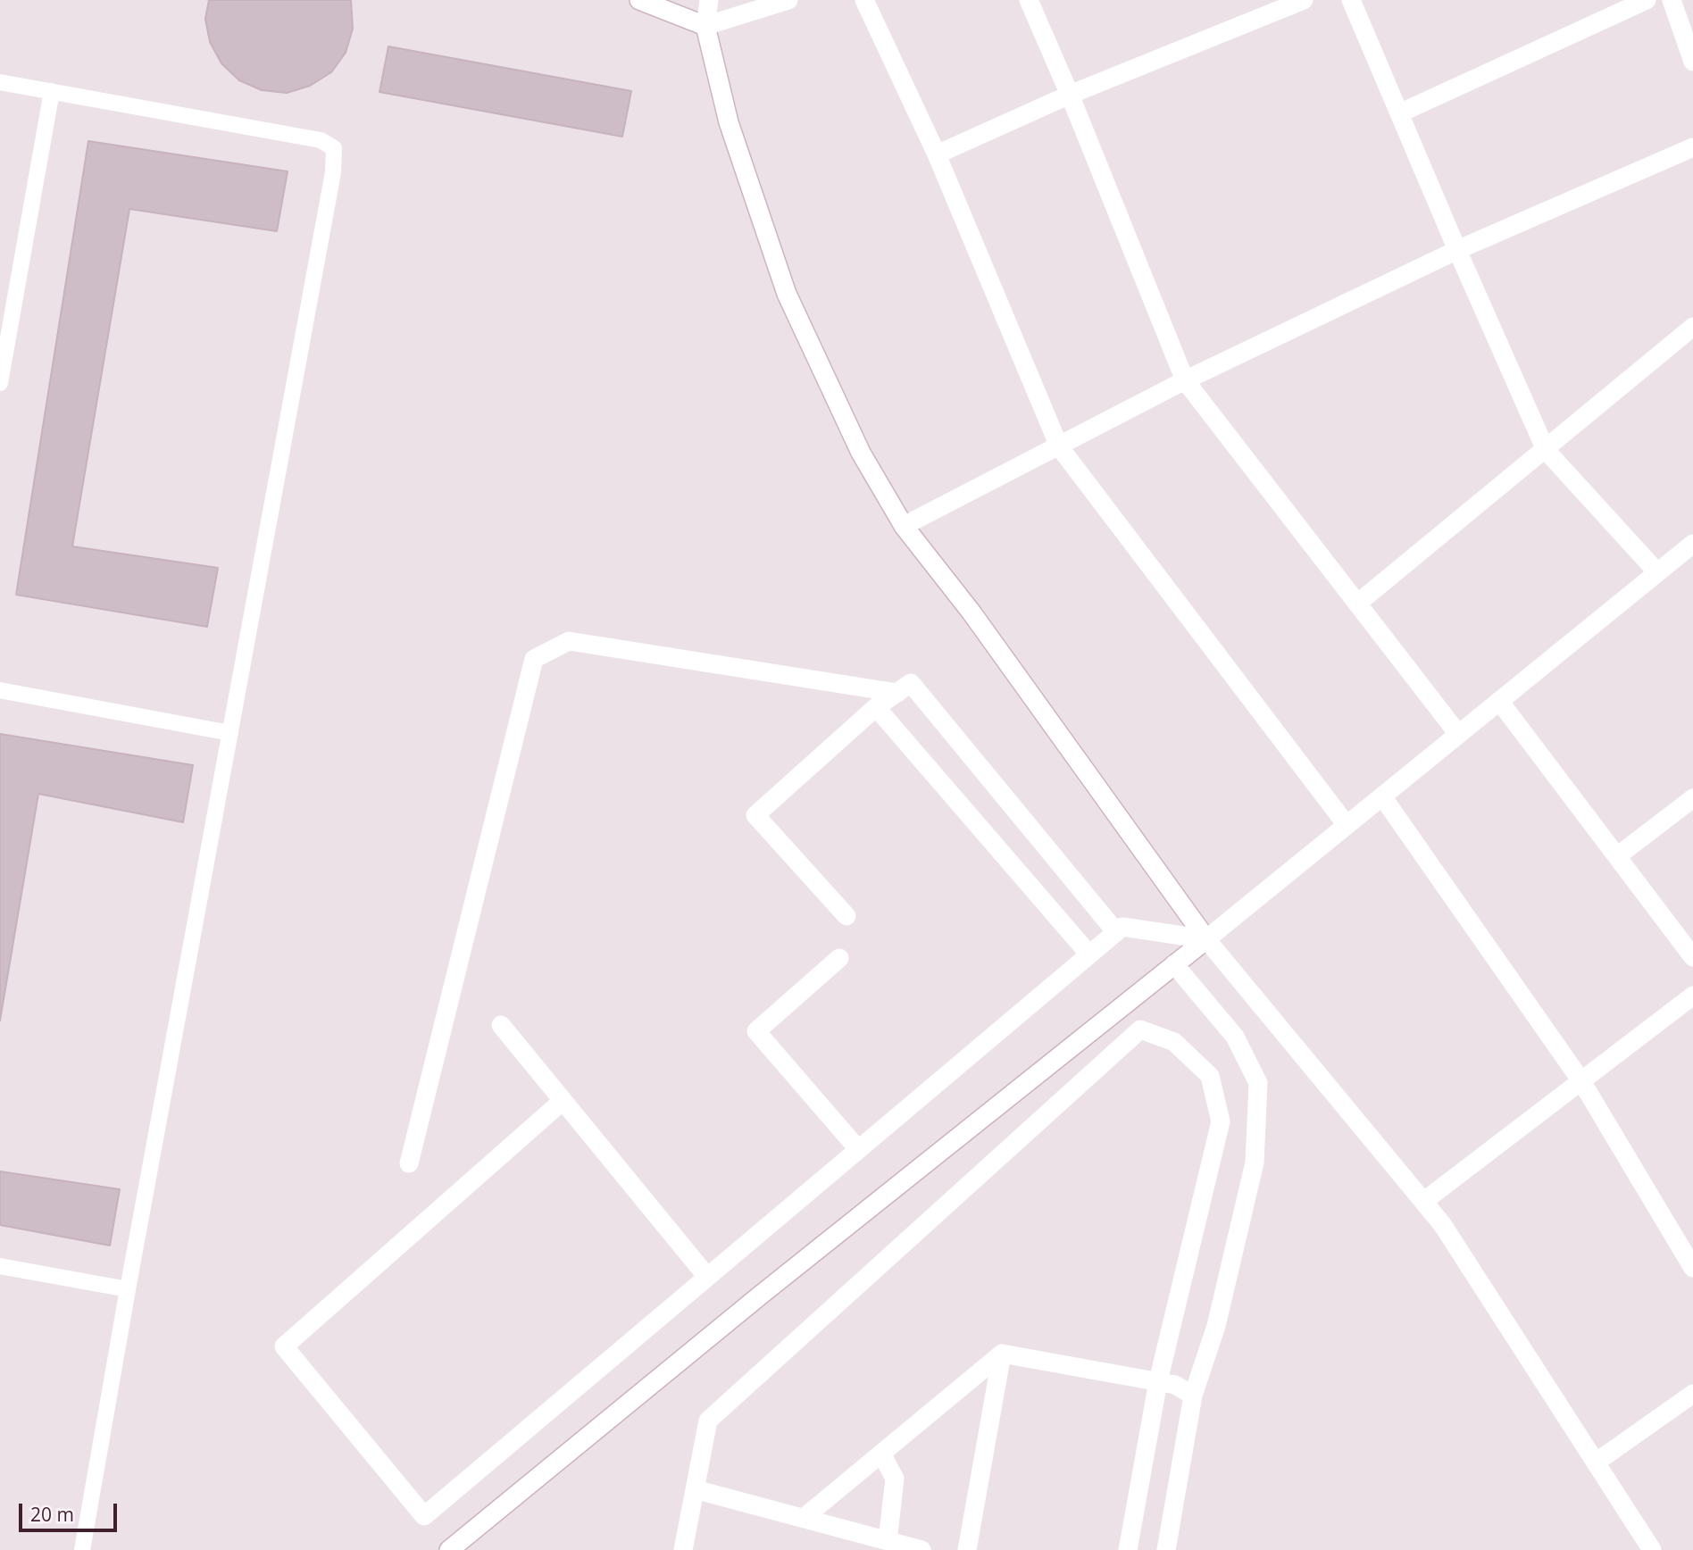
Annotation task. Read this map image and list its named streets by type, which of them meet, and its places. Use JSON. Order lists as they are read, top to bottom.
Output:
{
  "scale_bar": "20 m"
}
